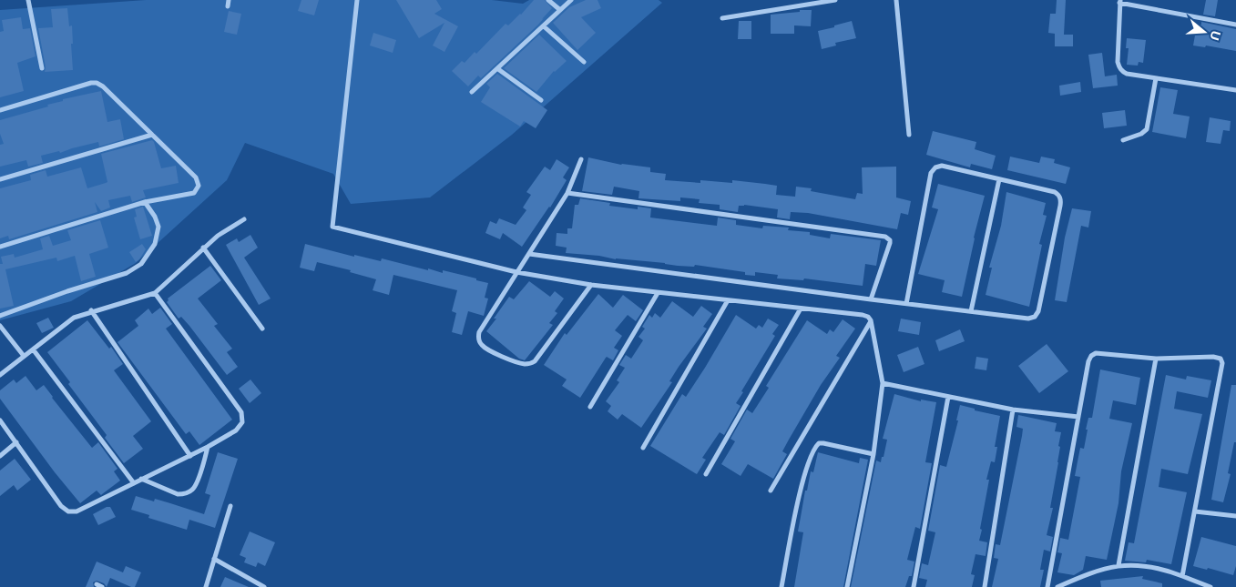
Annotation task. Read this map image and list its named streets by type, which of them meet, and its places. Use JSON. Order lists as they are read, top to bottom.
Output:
{
  "north": "right"
}
